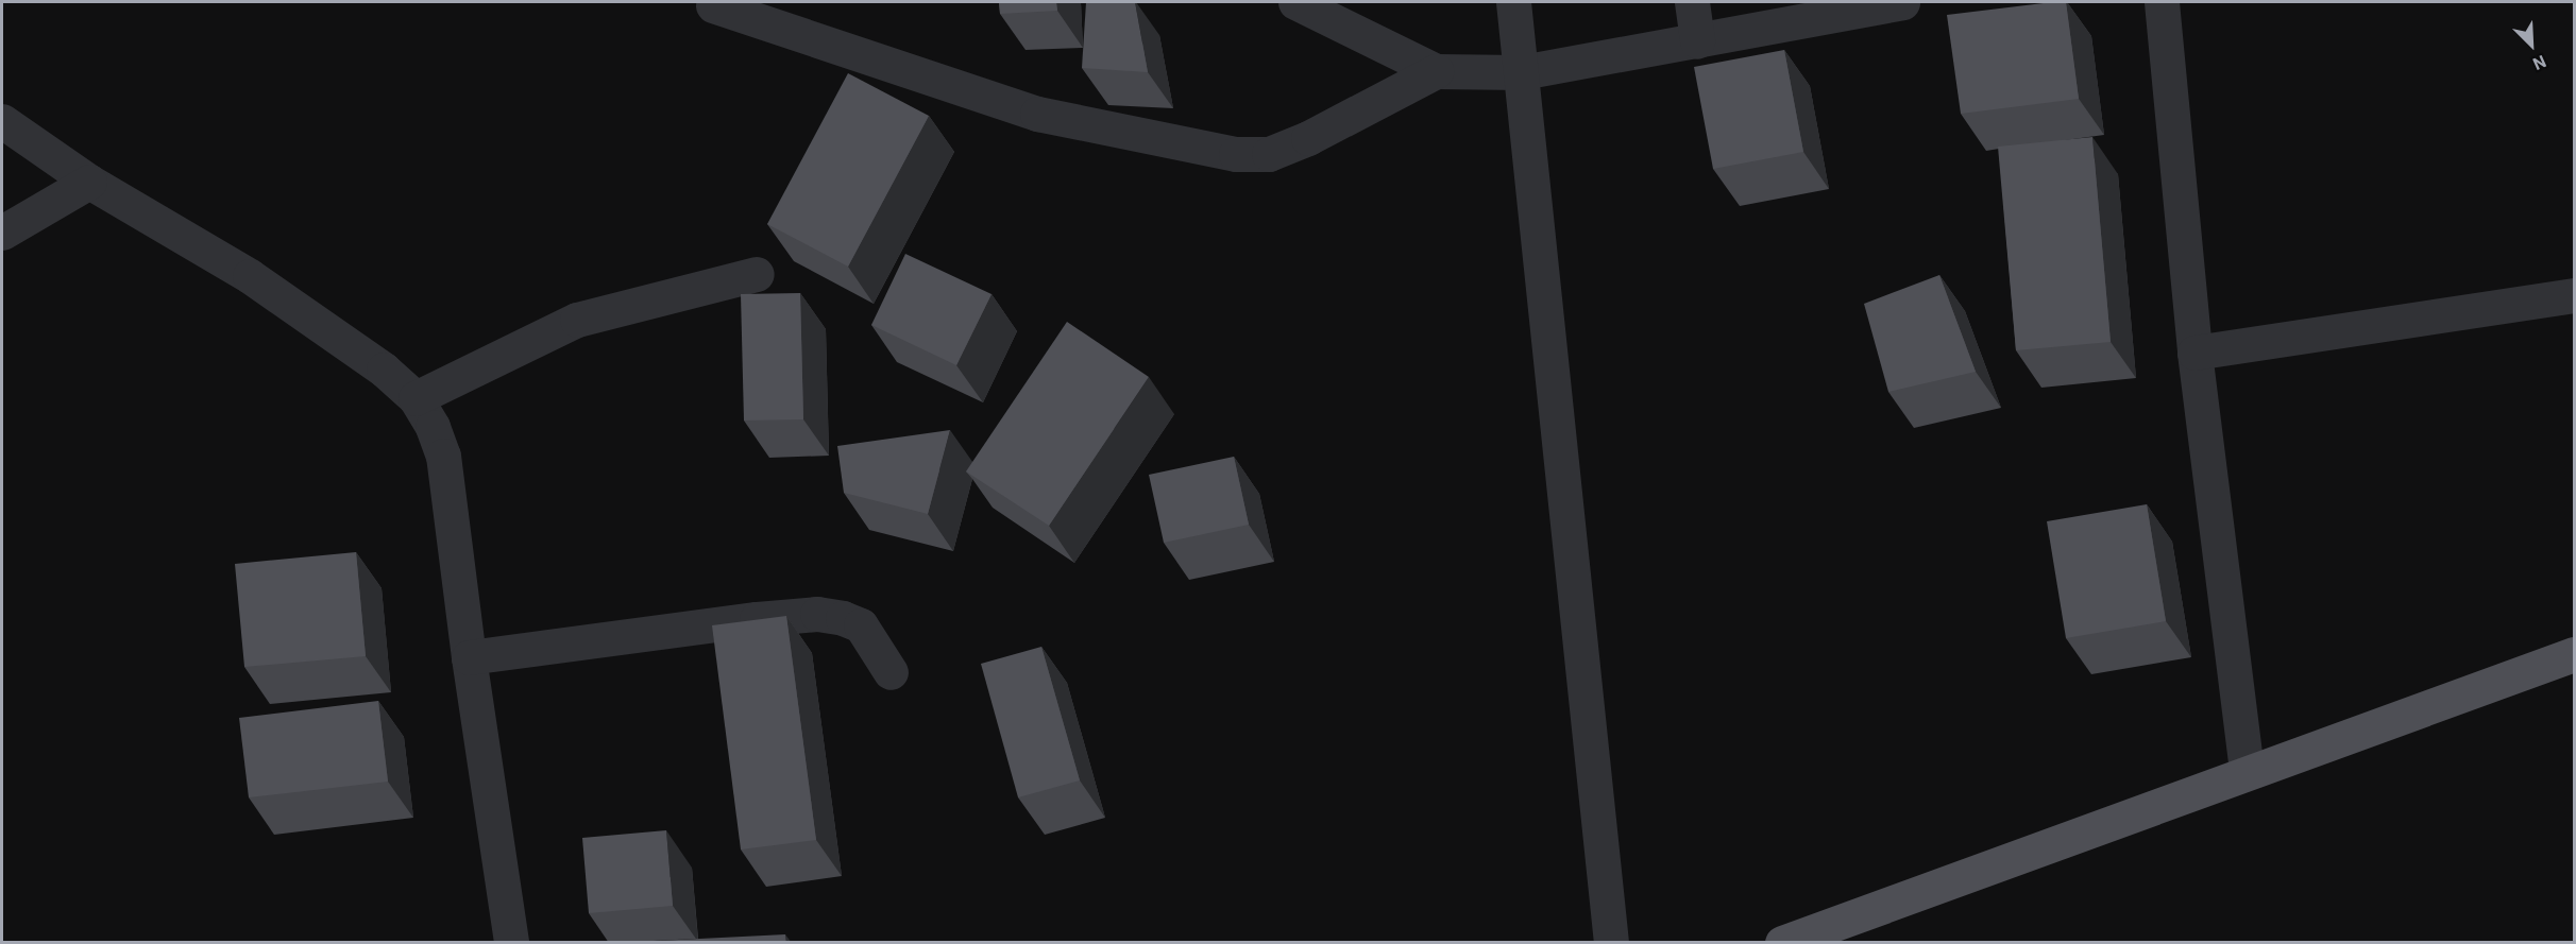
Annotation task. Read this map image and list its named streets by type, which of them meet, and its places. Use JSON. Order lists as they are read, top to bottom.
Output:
{
  "north": "bottom right"
}
